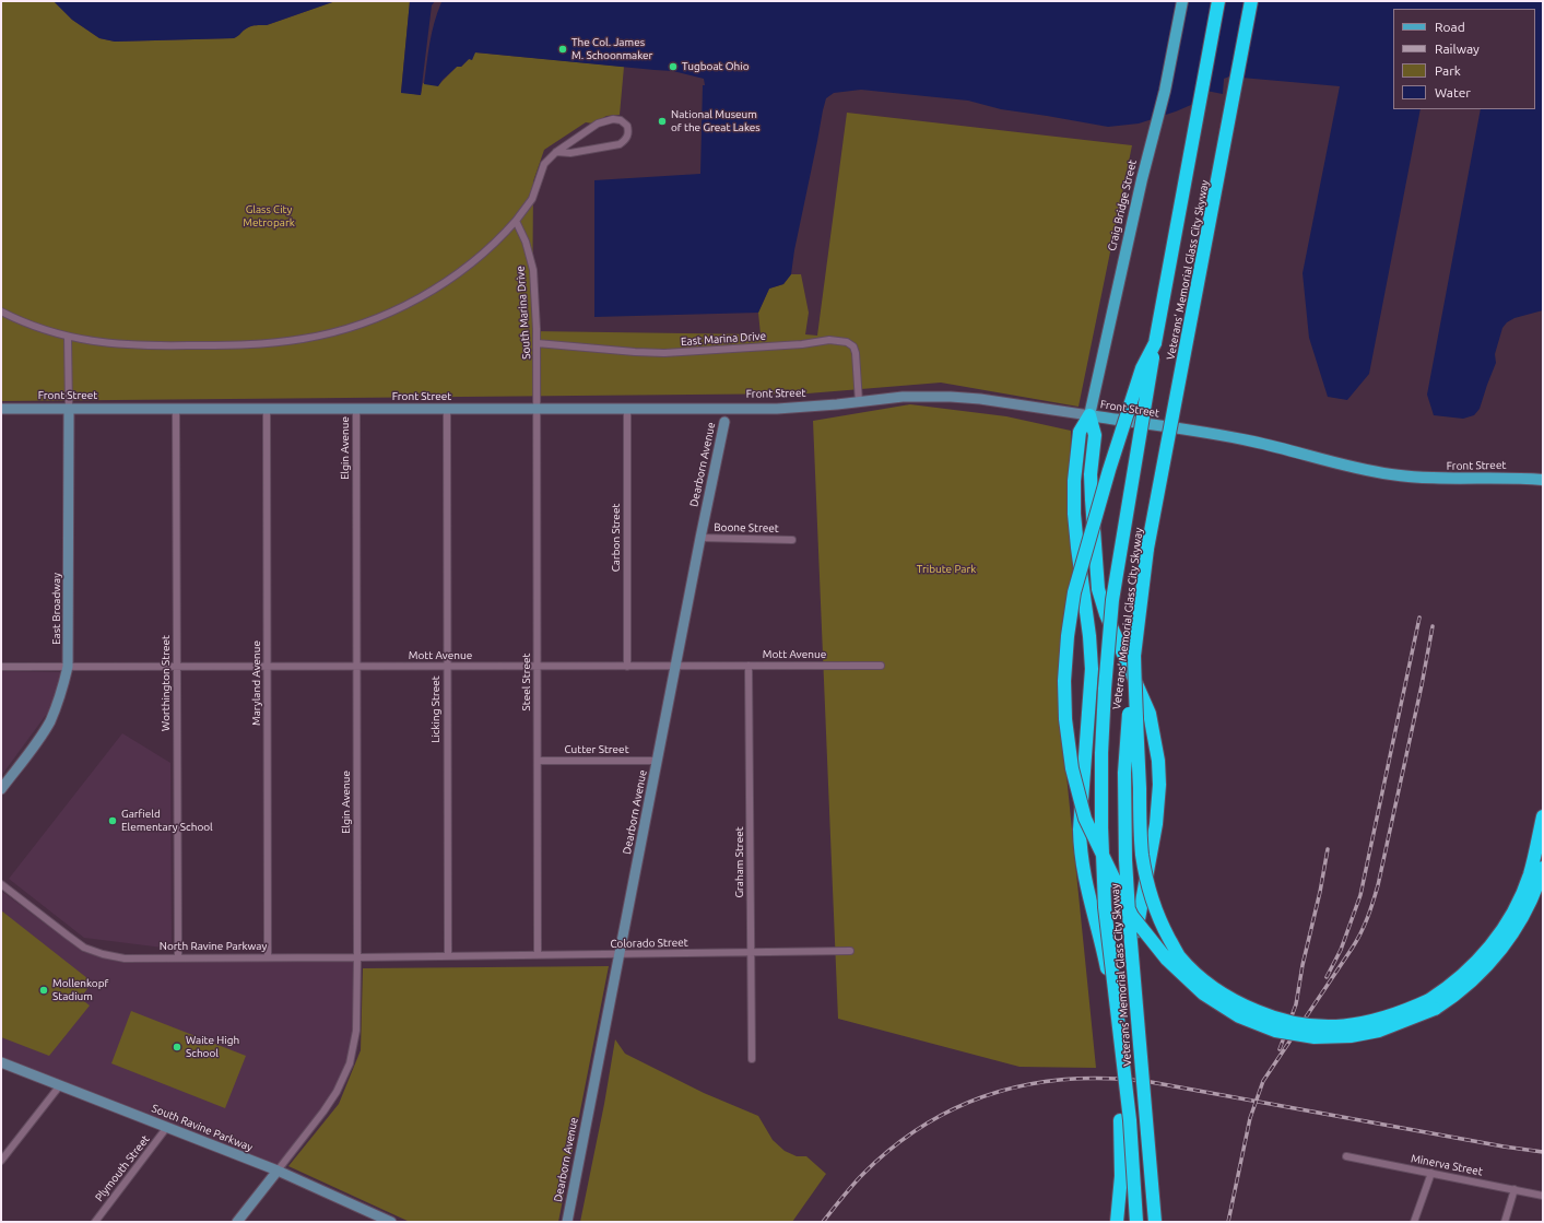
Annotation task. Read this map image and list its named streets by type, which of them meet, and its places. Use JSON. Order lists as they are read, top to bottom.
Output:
{
  "streets": {
    "highway": ["Veterans' Memorial Glass City Skyway"],
    "main road": ["Craig Bridge Street", "Front Street"],
    "street": [
      "South Marina Drive",
      "East Marina Drive",
      "Elgin Avenue",
      "Dearborn Avenue",
      "Boone Street",
      "Carbon Street",
      "East Broadway",
      "Mott Avenue",
      "Steel Street",
      "Worthington Street",
      "Maryland Avenue",
      "Licking Street",
      "Cutter Street",
      "Graham Street",
      "Colorado Street",
      "North Ravine Parkway",
      "South Ravine Parkway",
      "Minerva Street",
      "Plymouth Street"
    ]
  },
  "crossings": [
    ["Craig Bridge Street", "Front Street"],
    ["South Marina Drive", "East Marina Drive"],
    ["South Marina Drive", "Front Street"],
    ["South Marina Drive", "Steel Street"],
    ["East Marina Drive", "Front Street"],
    ["Front Street", "Elgin Avenue"],
    ["Front Street", "Dearborn Avenue"],
    ["Front Street", "Carbon Street"],
    ["Front Street", "East Broadway"],
    ["Front Street", "Steel Street"],
    ["Front Street", "Worthington Street"],
    ["Front Street", "Maryland Avenue"],
    ["Front Street", "Licking Street"],
    ["Elgin Avenue", "Mott Avenue"],
    ["Elgin Avenue", "North Ravine Parkway"],
    ["Elgin Avenue", "South Ravine Parkway"],
    ["Dearborn Avenue", "Boone Street"],
    ["Dearborn Avenue", "Mott Avenue"],
    ["Dearborn Avenue", "Cutter Street"],
    ["Dearborn Avenue", "Colorado Street"],
    ["Carbon Street", "Mott Avenue"],
    ["East Broadway", "Mott Avenue"],
    ["Mott Avenue", "Steel Street"],
    ["Mott Avenue", "Worthington Street"],
    ["Mott Avenue", "Maryland Avenue"],
    ["Mott Avenue", "Licking Street"],
    ["Mott Avenue", "Graham Street"],
    ["Steel Street", "Cutter Street"],
    ["Steel Street", "Colorado Street"],
    ["Worthington Street", "North Ravine Parkway"],
    ["Maryland Avenue", "North Ravine Parkway"],
    ["Licking Street", "Colorado Street"],
    ["Licking Street", "North Ravine Parkway"],
    ["Graham Street", "Colorado Street"],
    ["Colorado Street", "North Ravine Parkway"],
    ["South Ravine Parkway", "Plymouth Street"]
  ],
  "parks": ["Glass City Metropark", "Tribute Park"],
  "places": [
    "The Col. James M. Schoonmaker",
    "Tugboat Ohio",
    "National Museum of the Great Lakes",
    "Garfield Elementary School",
    "Mollenkopf Stadium",
    "Waite High School"
  ],
  "legend": [
    "Road",
    "Railway",
    "Park",
    "Water"
  ]
}
